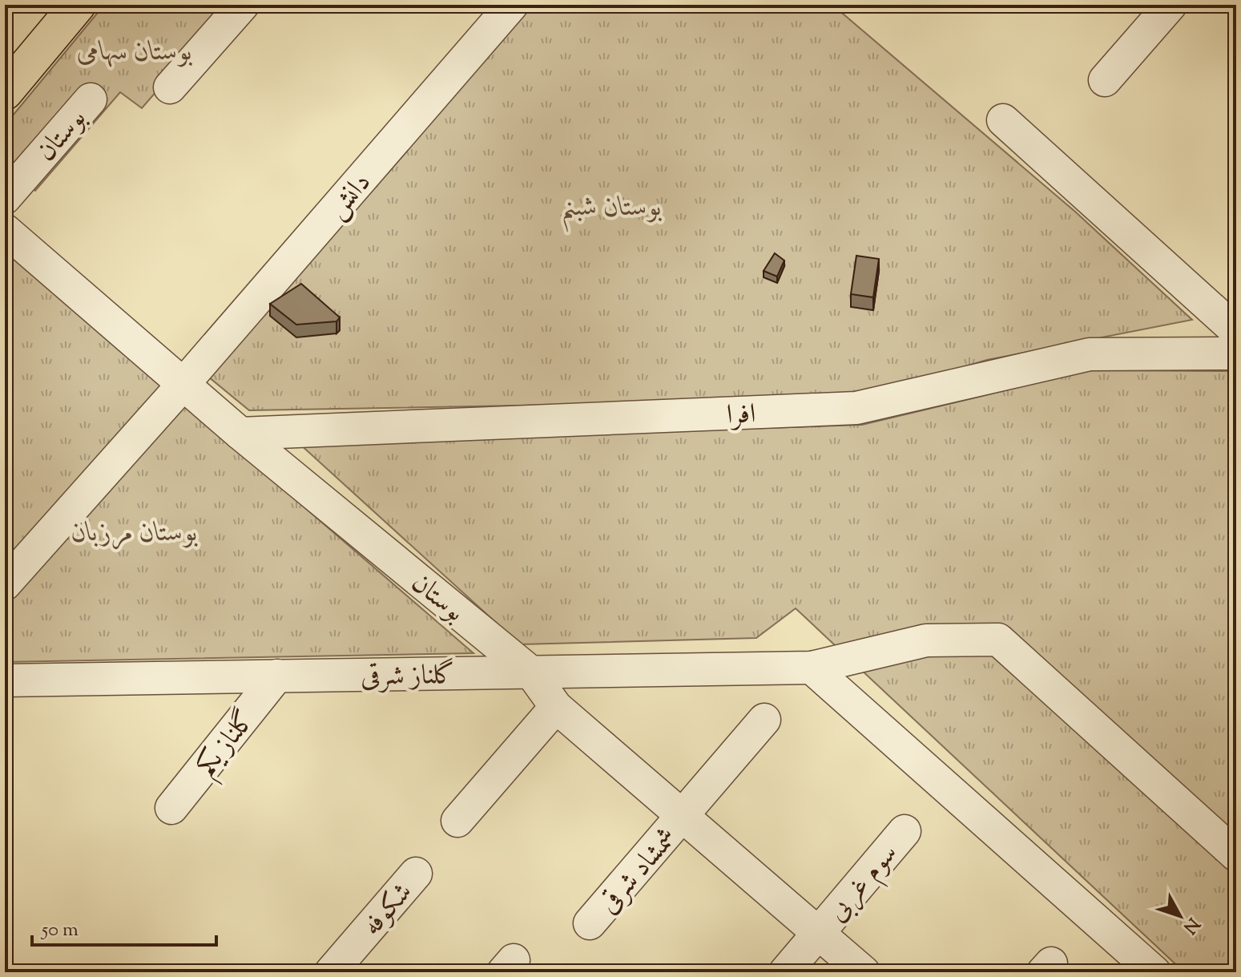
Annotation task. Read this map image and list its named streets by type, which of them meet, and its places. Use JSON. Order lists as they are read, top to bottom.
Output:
{
  "streets": {
    "street": [
      "بوستان",
      "دانش",
      "افرا",
      "گلناز شرقی",
      "گلناز یکم",
      "شمشاد شرقی",
      "سوم غربی",
      "شکوفه"
    ]
  },
  "crossings": [
    ["بوستان", "دانش"],
    ["بوستان", "افرا"],
    ["بوستان", "گلناز شرقی"],
    ["بوستان", "شمشاد شرقی"],
    ["بوستان", "سوم غربی"],
    ["گلناز شرقی", "گلناز یکم"]
  ],
  "parks": ["بوستان سهامی", "بوستان شبنم", "بوستان مرزبان"],
  "scale_bar": "50 m",
  "north": "bottom right"
}
